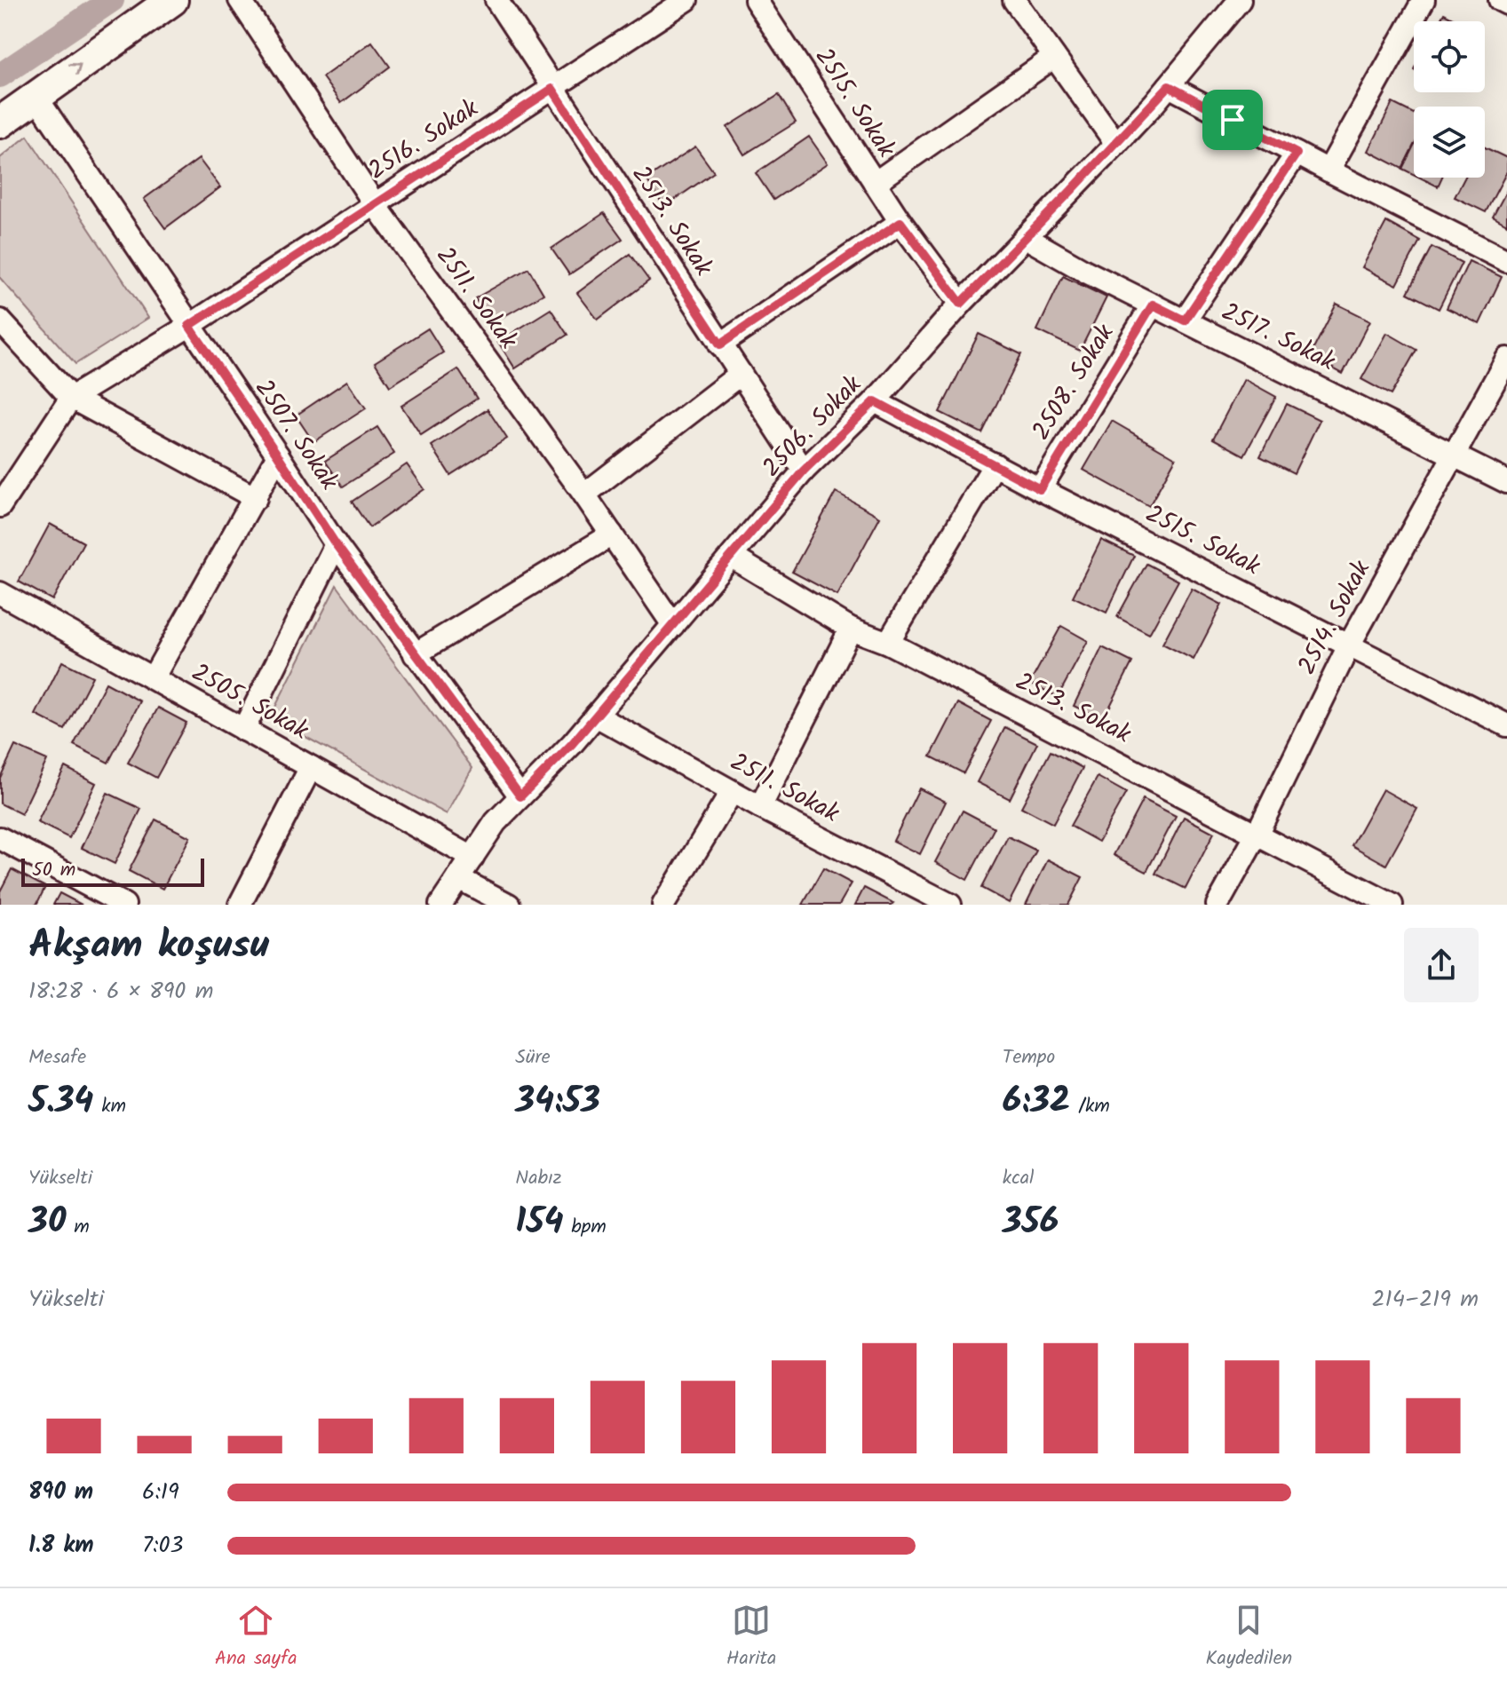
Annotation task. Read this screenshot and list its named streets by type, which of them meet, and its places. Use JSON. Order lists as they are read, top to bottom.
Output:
{
  "streets": {
    "street": [
      "2515. Sokak",
      "2516. Sokak",
      "2513. Sokak",
      "2511. Sokak",
      "2517. Sokak",
      "2508. Sokak",
      "2506. Sokak",
      "2507. Sokak",
      "2514. Sokak",
      "2505. Sokak"
    ]
  },
  "crossings": [
    ["2515. Sokak", "2508. Sokak"],
    ["2515. Sokak", "2506. Sokak"],
    ["2515. Sokak", "2514. Sokak"],
    ["2516. Sokak", "2513. Sokak"],
    ["2516. Sokak", "2511. Sokak"],
    ["2516. Sokak", "2507. Sokak"],
    ["2513. Sokak", "2506. Sokak"],
    ["2513. Sokak", "2514. Sokak"],
    ["2511. Sokak", "2506. Sokak"],
    ["2517. Sokak", "2508. Sokak"],
    ["2517. Sokak", "2506. Sokak"],
    ["2517. Sokak", "2514. Sokak"],
    ["2506. Sokak", "2507. Sokak"],
    ["2506. Sokak", "2505. Sokak"]
  ],
  "scale_bar": "50 m",
  "page": {
    "scale": "50 m",
    "heading": ["Akşam koşusu", "18:28 · 6 × 890 m"],
    "stats": [
      ["Mesafe", "5.34 km"],
      ["Süre", "34:53"],
      ["Tempo", "6:32 /km"],
      ["Yükselti", "30 m"],
      ["Nabız", "154 bpm"],
      ["kcal", "356"]
    ],
    "chart": ["Yükselti", "214–219 m"],
    "list": [
      {
        "name": "890 m",
        "note": "6:19"
      },
      {
        "name": "1.8 km",
        "note": "7:03"
      }
    ],
    "tabs": ["Ana sayfa", "Harita", "Kaydedilen"]
  }
}
